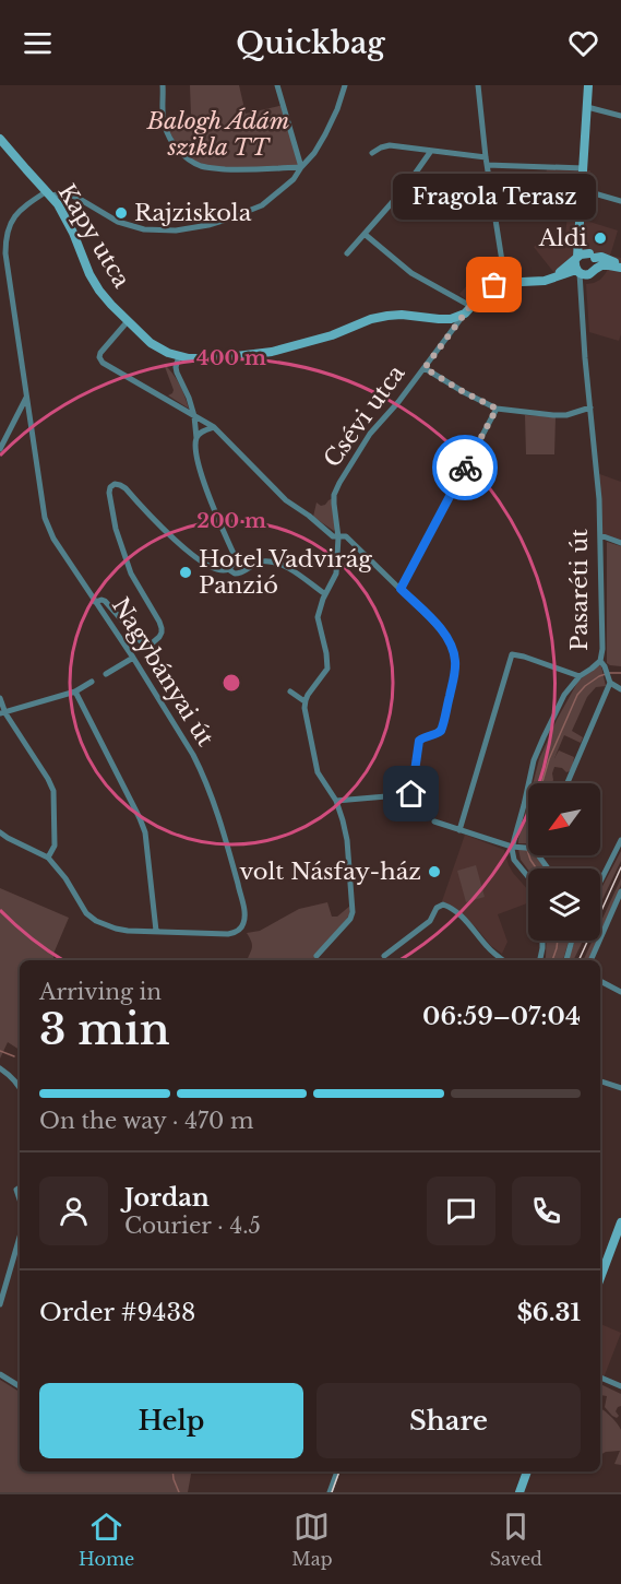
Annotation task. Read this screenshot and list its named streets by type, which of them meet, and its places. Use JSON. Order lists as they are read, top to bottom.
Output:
{
  "streets": {
    "street": [
      "Kapy utca",
      "Csévi utca",
      "Pasaréti út",
      "Nagybányai út"
    ]
  },
  "crossings": [
    ["Kapy utca", "Csévi utca"]
  ],
  "parks": ["Balogh Ádám szikla TT"],
  "places": [
    "Rajziskola",
    "Aldi",
    "Fragola Terasz",
    "Hotel Vadvirág Panzió",
    "volt Násfay-ház"
  ],
  "north": "bottom left",
  "page": {
    "header": "Quickbag",
    "bubble": "Fragola Terasz",
    "heading": ["3 min", "Arriving in", "06:59–07:04"],
    "panel": [
      "Jordan",
      "Courier · 4.5",
      "Order #9438",
      "$6.31"
    ],
    "bar": "On the way · 470 m",
    "buttons": ["Help", "Share"],
    "tabs": ["Home", "Map", "Saved"]
  },
  "rings": ["400 m", "200 m"]
}
